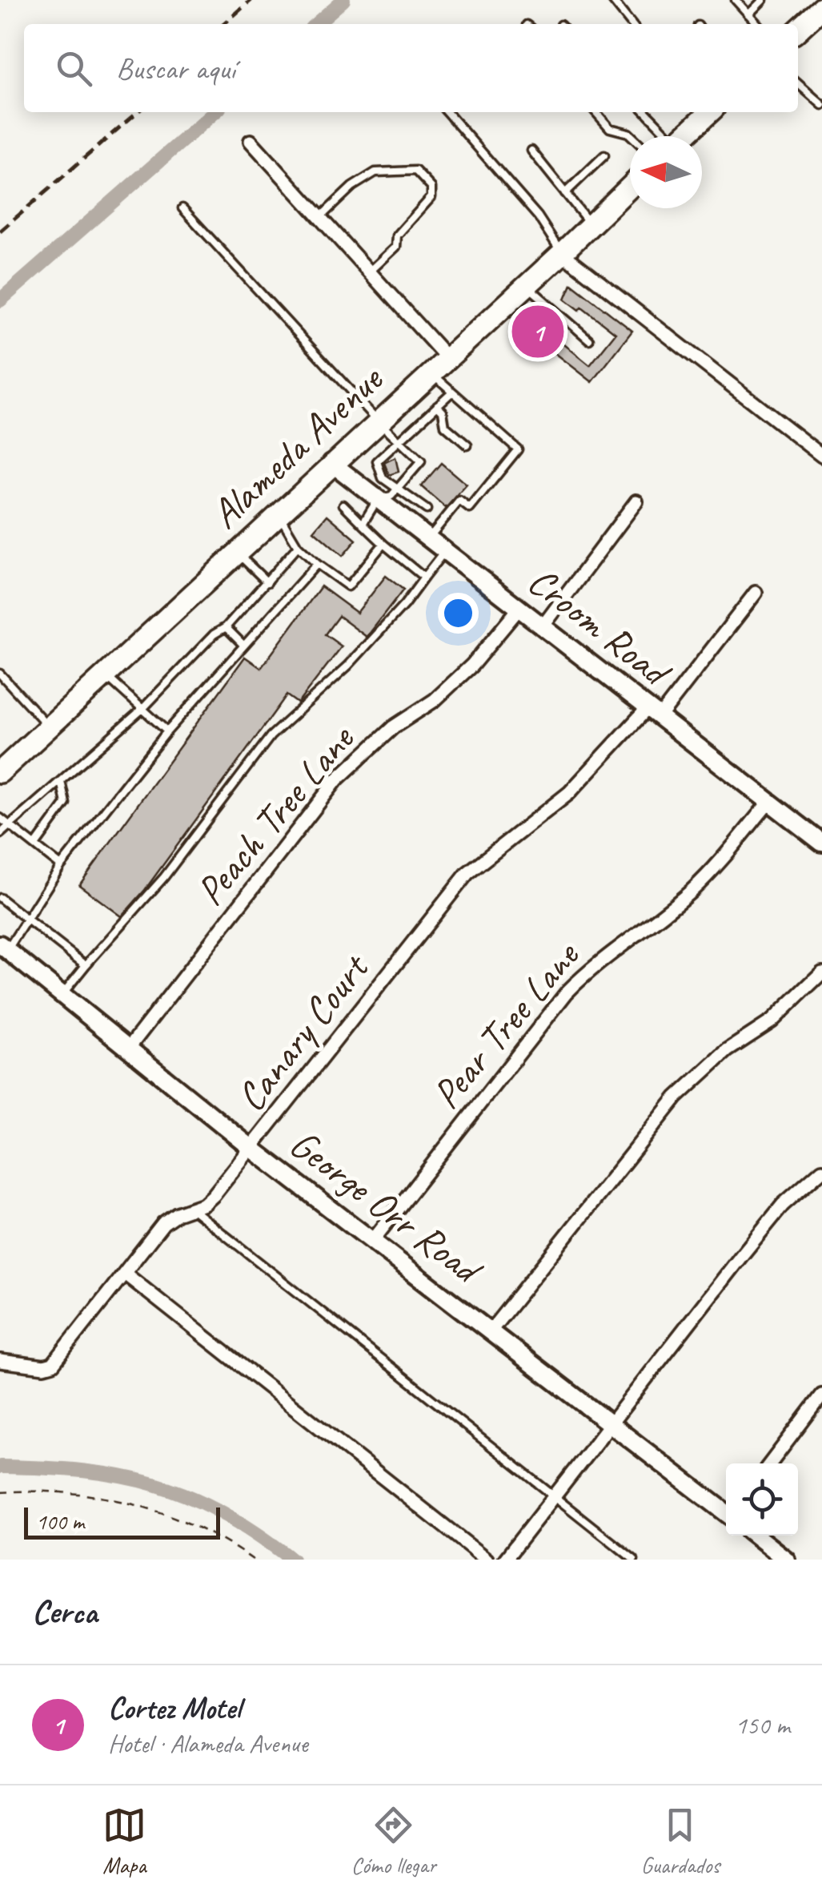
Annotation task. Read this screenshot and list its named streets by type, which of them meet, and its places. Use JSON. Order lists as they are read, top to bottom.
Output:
{
  "streets": {
    "main road": ["Alameda Avenue"],
    "street": [
      "Croom Road",
      "Peach Tree Lane",
      "Pear Tree Lane",
      "Canary Court",
      "George Orr Road"
    ]
  },
  "crossings": [
    ["Alameda Avenue", "Croom Road"],
    ["Croom Road", "Peach Tree Lane"],
    ["Croom Road", "Pear Tree Lane"],
    ["Croom Road", "Canary Court"],
    ["Peach Tree Lane", "George Orr Road"],
    ["Pear Tree Lane", "George Orr Road"],
    ["Canary Court", "George Orr Road"]
  ],
  "scale_bar": "100 m",
  "north": "left",
  "page": {
    "search": "Buscar aquí",
    "pins": "1",
    "scale": "100 m",
    "heading": "Cerca",
    "list": [
      {
        "mark": "1",
        "name": "Cortez Motel",
        "note": "Hotel · Alameda Avenue",
        "value": "150 m"
      }
    ],
    "nav": ["Mapa", "Cómo llegar", "Guardados"]
  }
}
